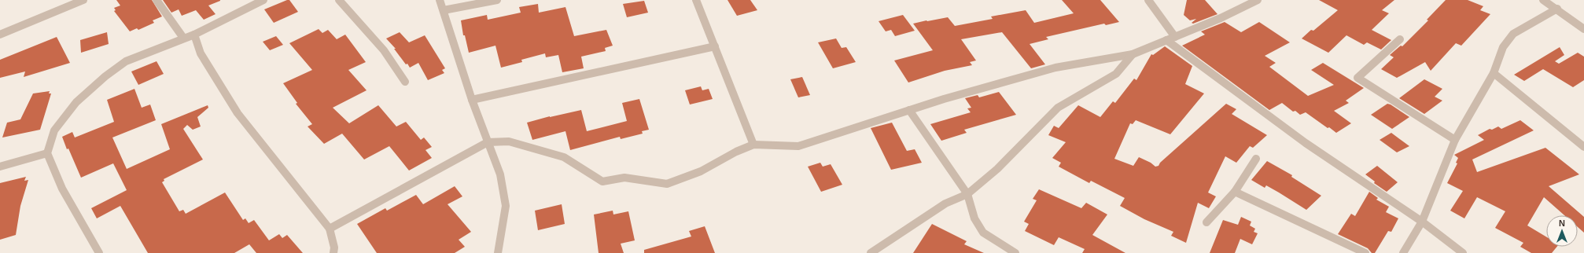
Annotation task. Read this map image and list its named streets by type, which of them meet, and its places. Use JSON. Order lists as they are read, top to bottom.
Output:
{
  "north": "top"
}
